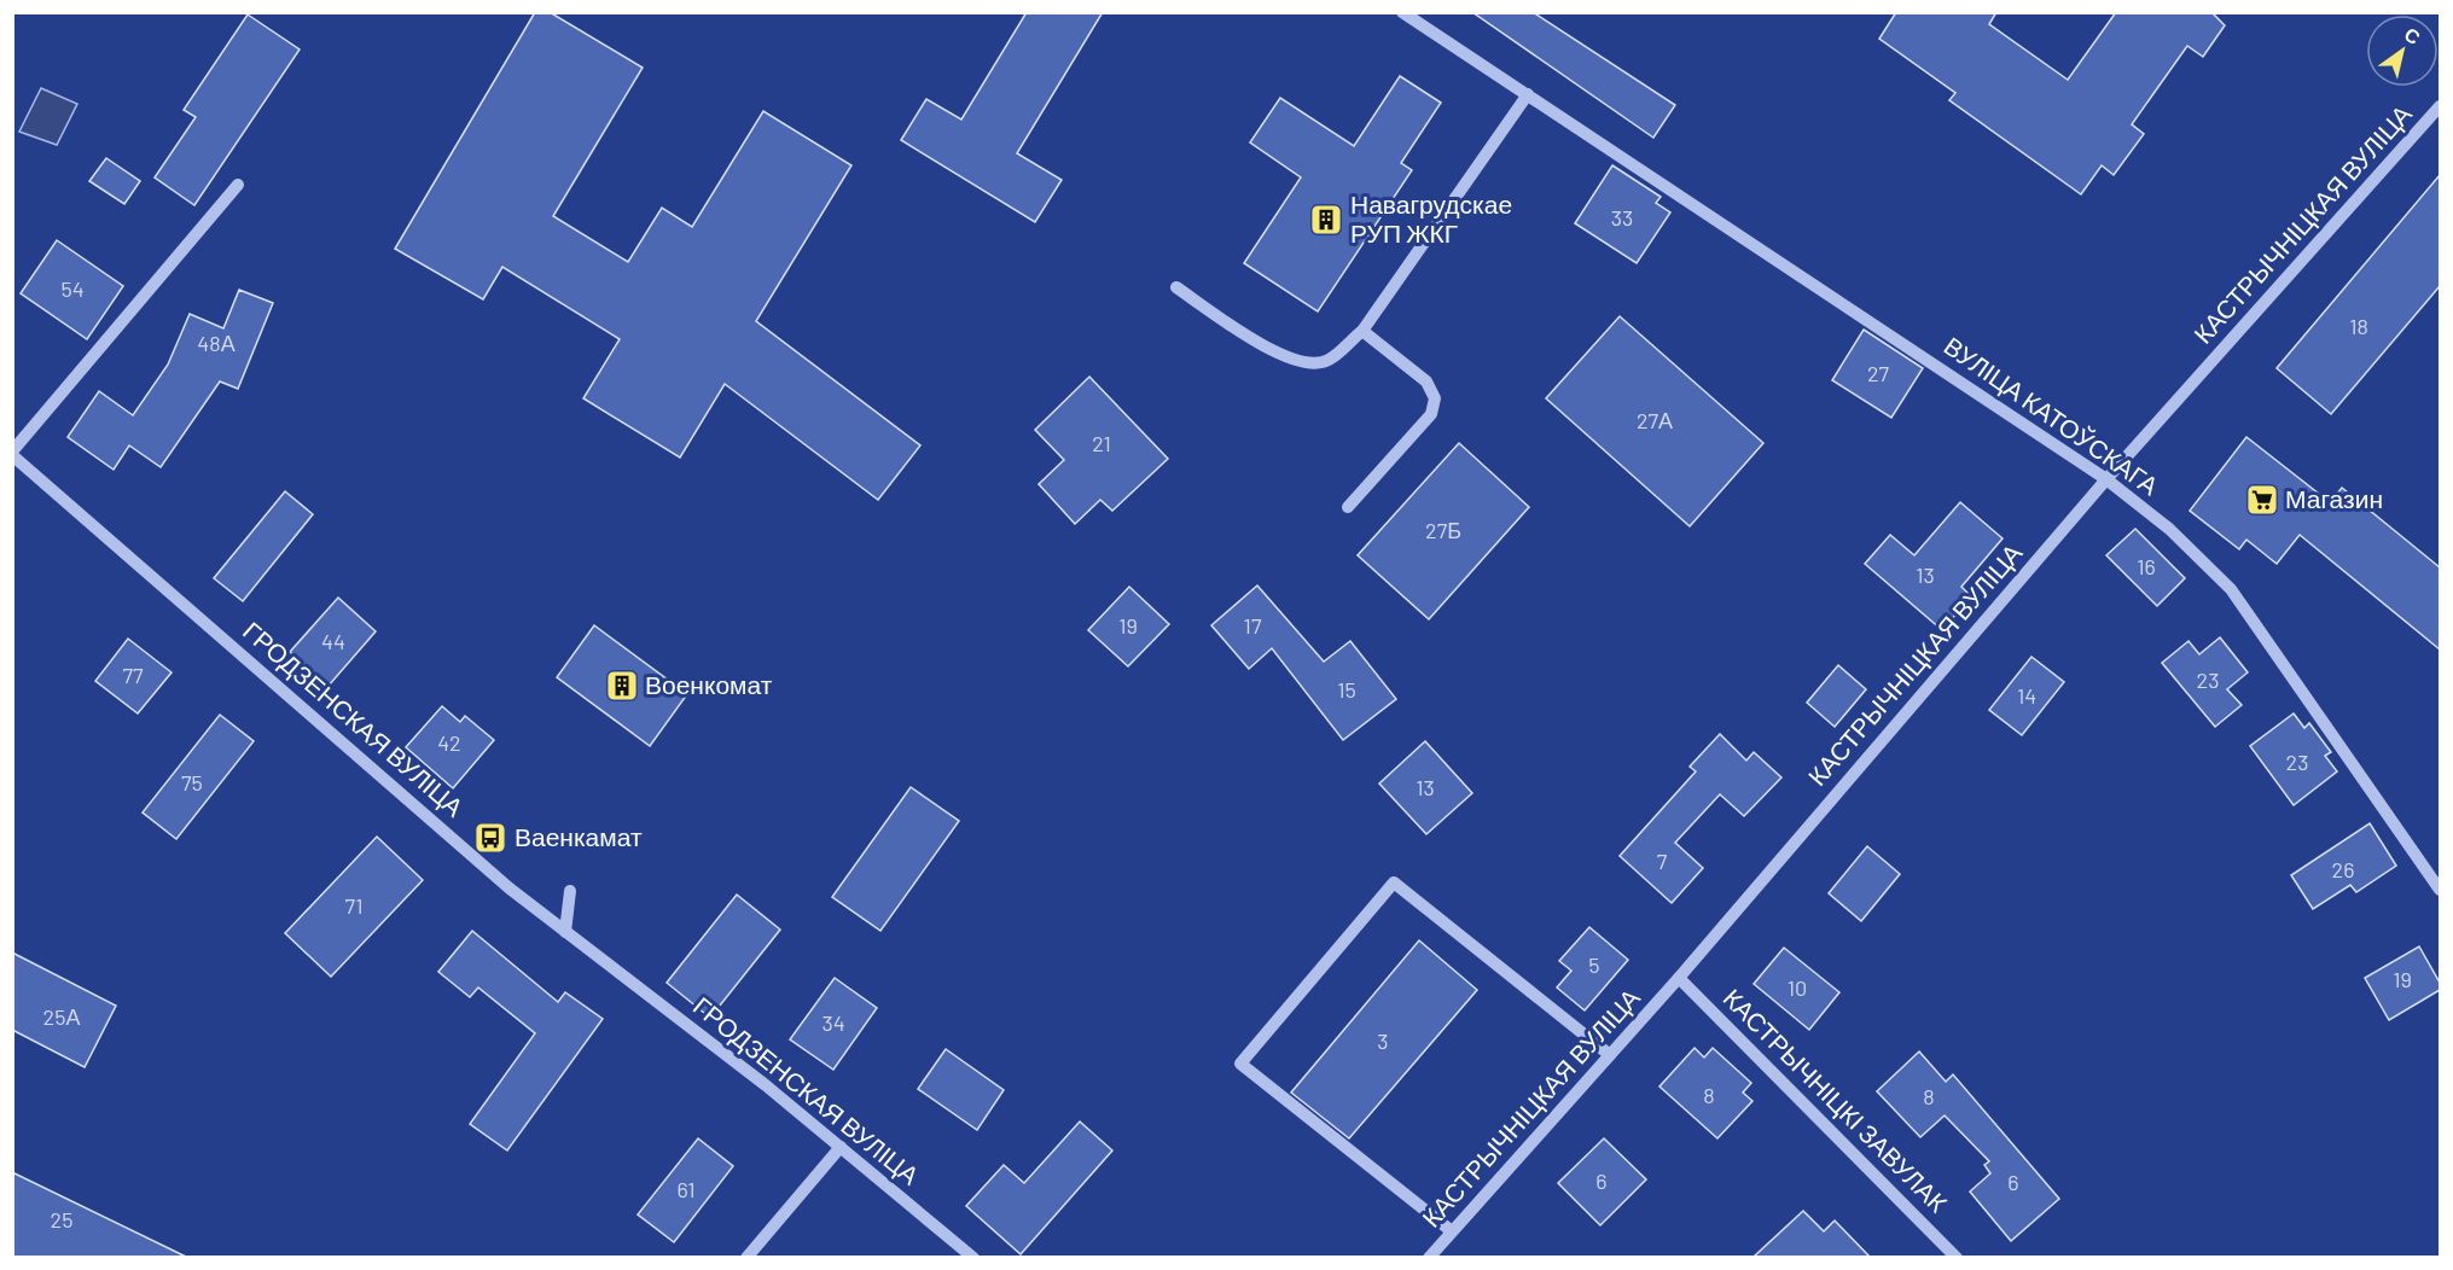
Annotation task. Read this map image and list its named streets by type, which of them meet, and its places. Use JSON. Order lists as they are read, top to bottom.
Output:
{
  "streets": {
    "street": [
      "КАСТРЫЧНІЦКАЯ ВУЛІЦА",
      "ВУЛІЦА КАТОЎСКАГА",
      "ГРОДЗЕНСКАЯ ВУЛІЦА",
      "КАСТРЫЧНІЦКІ ЗАВУЛАК"
    ]
  },
  "crossings": [
    ["КАСТРЫЧНІЦКАЯ ВУЛІЦА", "ВУЛІЦА КАТОЎСКАГА"],
    ["КАСТРЫЧНІЦКАЯ ВУЛІЦА", "КАСТРЫЧНІЦКІ ЗАВУЛАК"]
  ],
  "places": {
    "building": ["Навагрудскае РУП ЖКГ", "Военкомат"],
    "supermarket": ["Магазин"],
    "bus stop": ["Ваенкамат"]
  },
  "house_numbers": [
    "33",
    "54",
    "18",
    "48А",
    "27",
    "27А",
    "21",
    "27Б",
    "16",
    "13",
    "19",
    "17",
    "44",
    "77",
    "23",
    "15",
    "14",
    "42",
    "23",
    "75",
    "13",
    "7",
    "26",
    "71",
    "5",
    "19",
    "10",
    "25А",
    "34",
    "3",
    "8",
    "8",
    "6",
    "6",
    "61",
    "25"
  ],
  "north": "top right"
}
